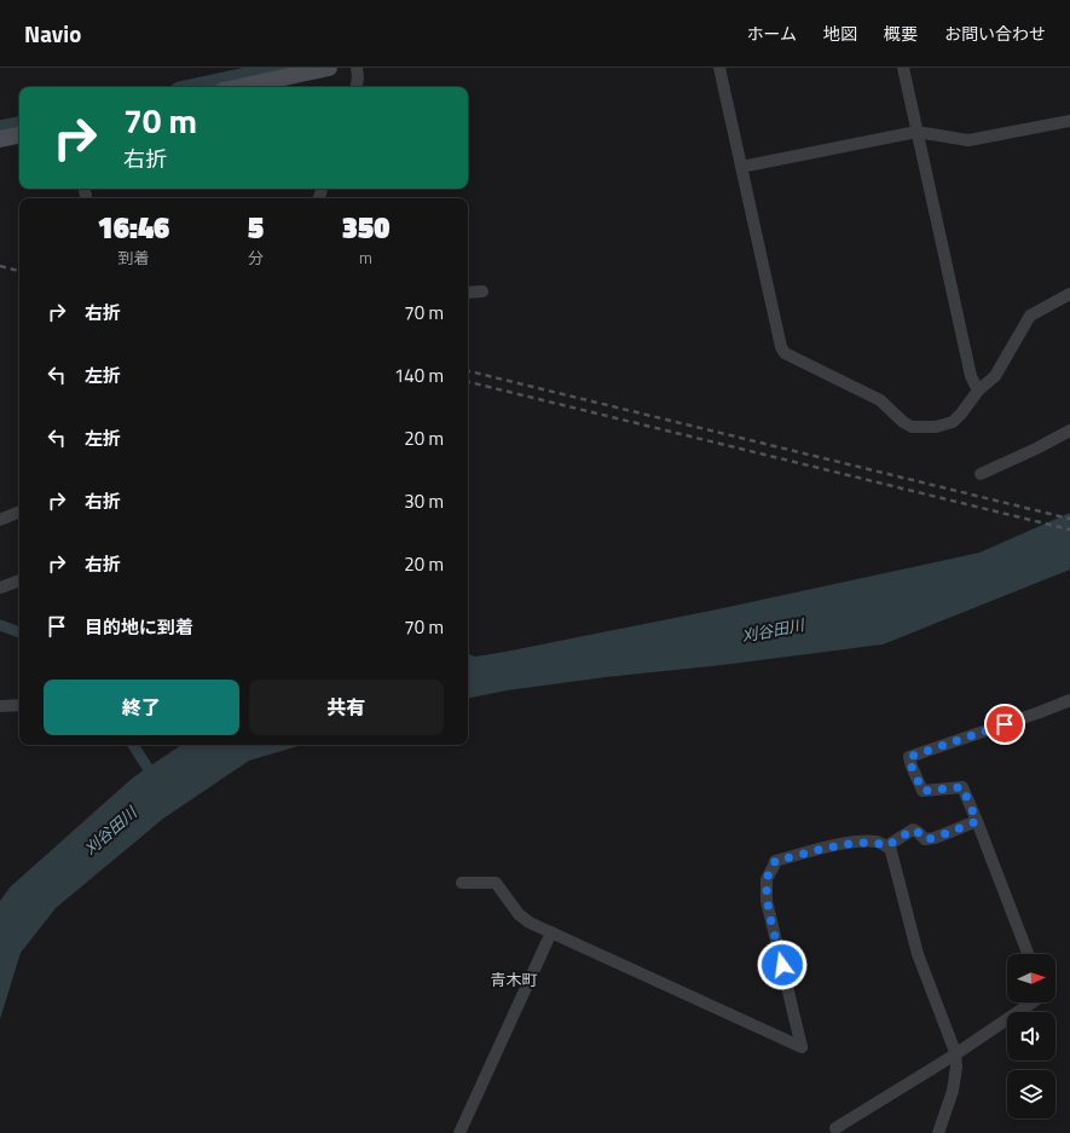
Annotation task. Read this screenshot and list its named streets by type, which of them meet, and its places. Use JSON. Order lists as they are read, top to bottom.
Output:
{
  "districts": ["青木町"],
  "water": ["刈谷田川"],
  "north": "right",
  "page": {
    "header": "Navio",
    "nav": [
      "ホーム",
      "地図",
      "概要",
      "お問い合わせ"
    ],
    "turn": ["70 m", "右折"],
    "eta": [
      "16:46",
      "到着",
      "5",
      "分",
      "350",
      "m"
    ],
    "list": [
      {
        "name": "右折",
        "value": "70 m"
      },
      {
        "name": "左折",
        "value": "140 m"
      },
      {
        "name": "左折",
        "value": "20 m"
      },
      {
        "name": "右折",
        "value": "30 m"
      },
      {
        "name": "右折",
        "value": "20 m"
      },
      {
        "name": "目的地に到着",
        "value": "70 m"
      }
    ],
    "buttons": ["終了", "共有"]
  }
}
